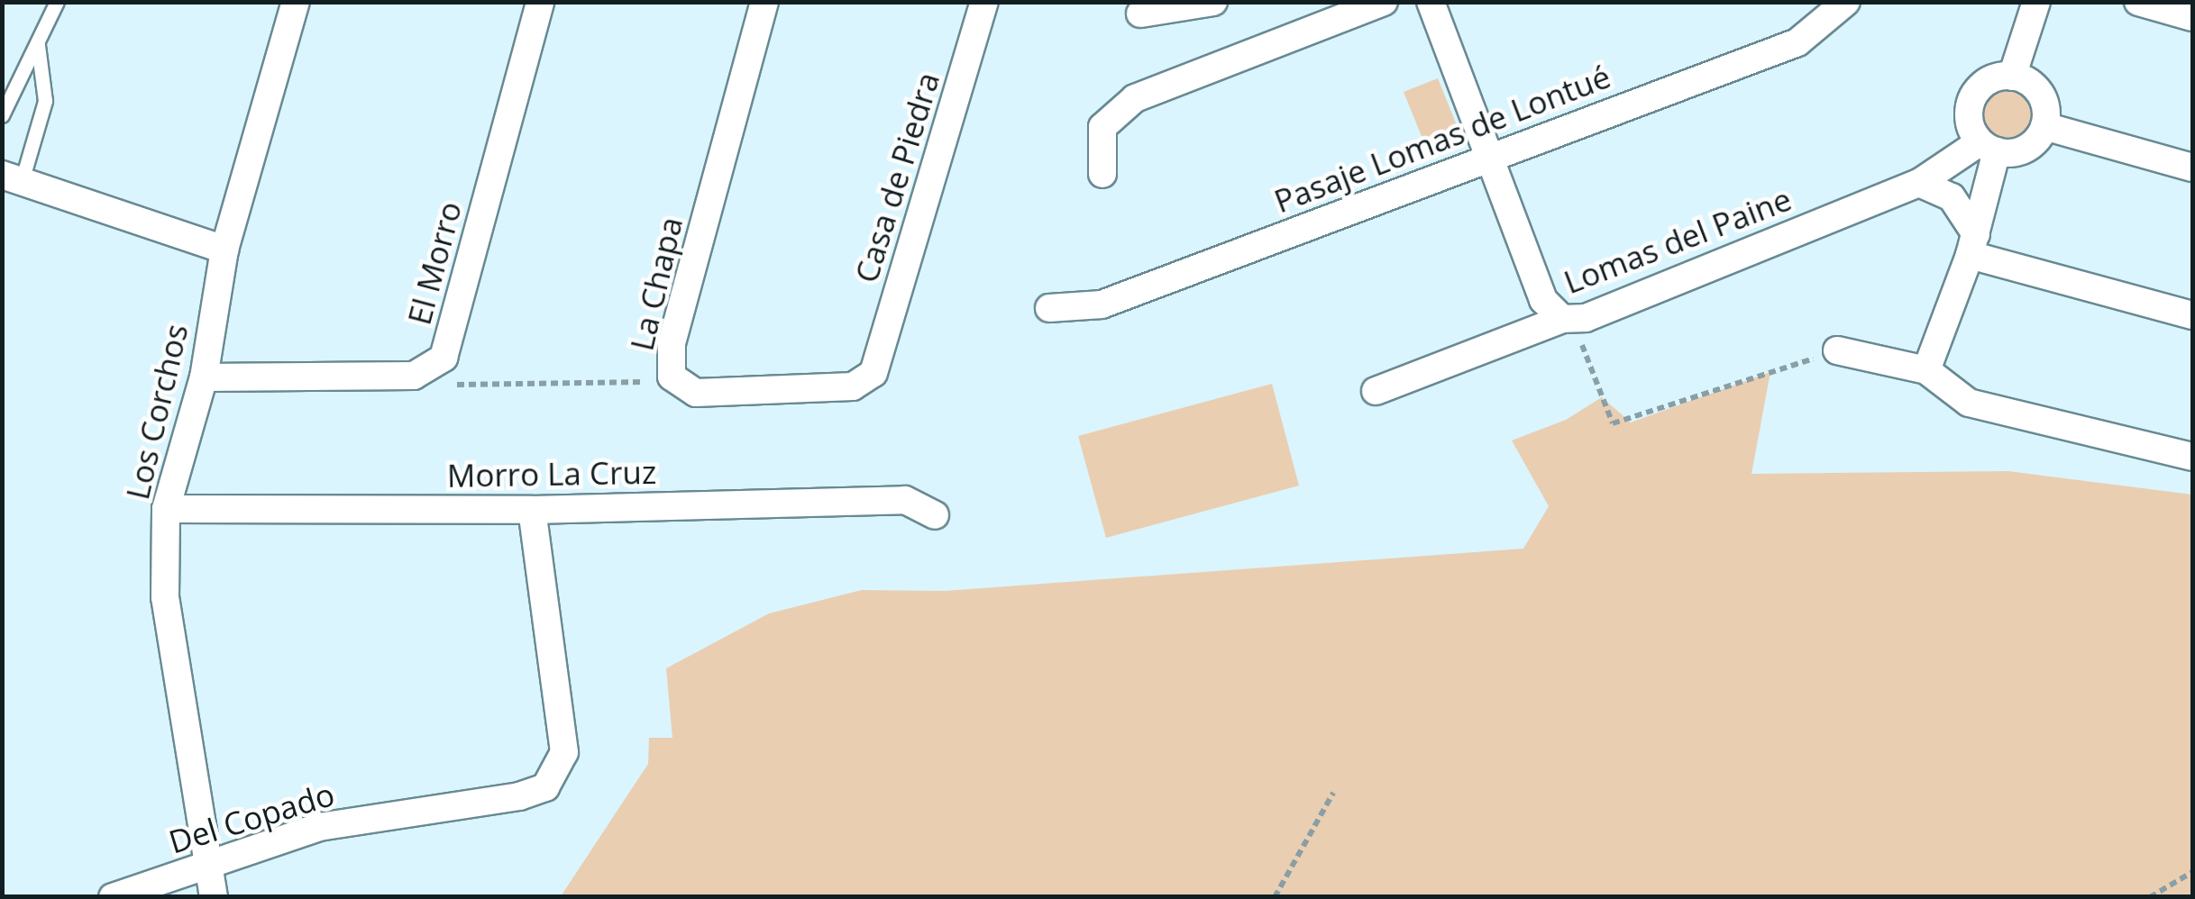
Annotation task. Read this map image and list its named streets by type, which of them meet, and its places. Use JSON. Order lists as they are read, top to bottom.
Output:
{
  "streets": {
    "street": [
      "Pasaje Lomas de Lontué",
      "Casa de Piedra",
      "Lomas del Paine",
      "El Morro",
      "La Chapa",
      "Los Corchos",
      "Morro La Cruz",
      "Del Copado"
    ]
  },
  "crossings": [
    ["Pasaje Lomas de Lontué", "Lomas del Paine"],
    ["Casa de Piedra", "La Chapa"],
    ["Los Corchos", "Morro La Cruz"],
    ["Los Corchos", "Del Copado"],
    ["Morro La Cruz", "Del Copado"]
  ]
}
